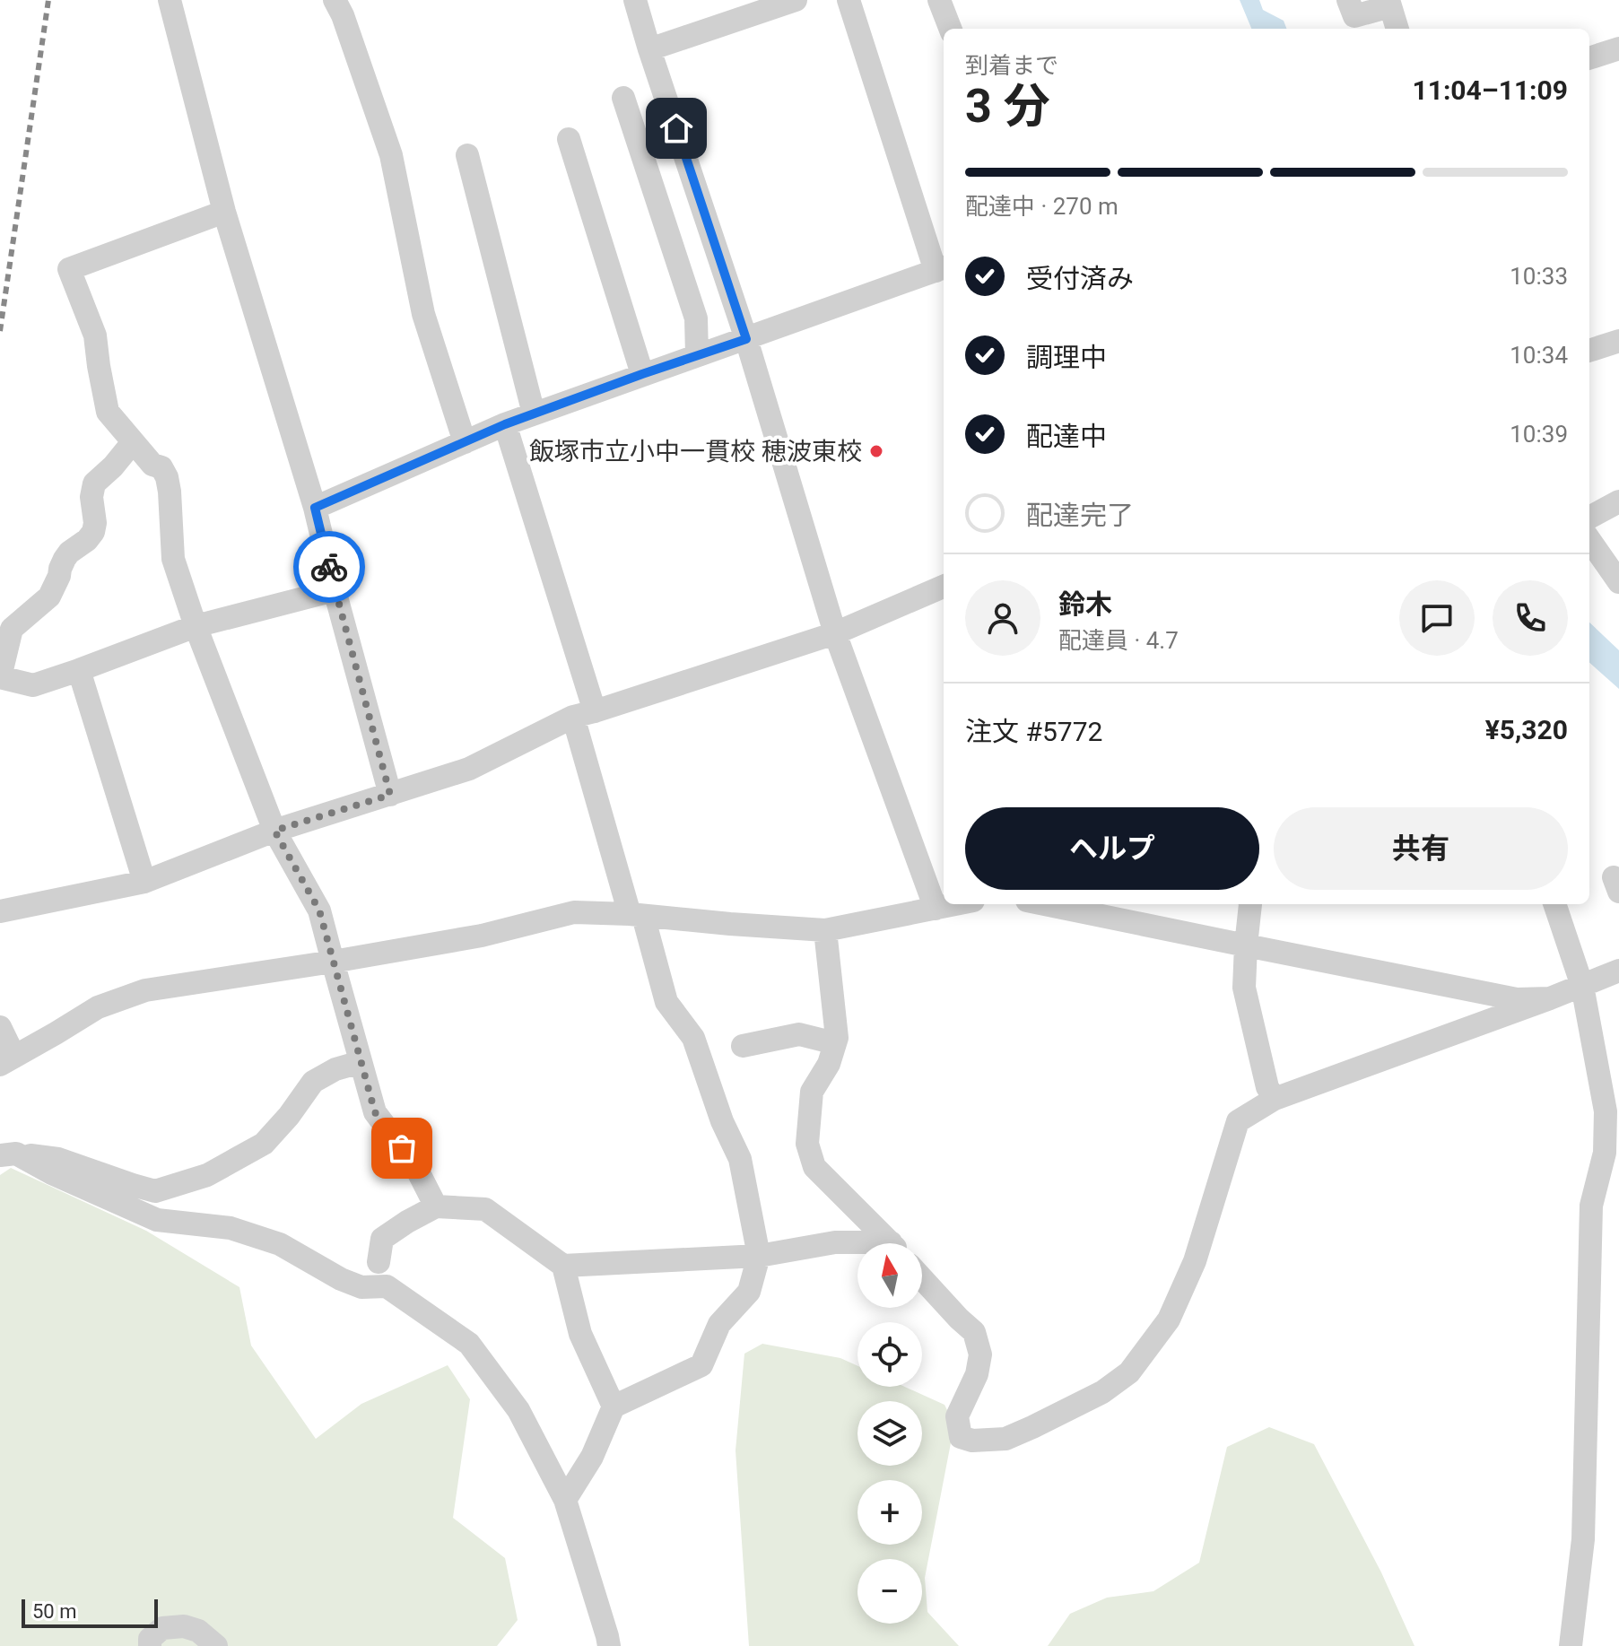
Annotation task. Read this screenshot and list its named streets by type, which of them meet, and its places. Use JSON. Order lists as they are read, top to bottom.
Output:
{
  "places": ["飯塚市立小中一貫校 穂波東校"],
  "scale_bar": "50 m",
  "north": "top",
  "page": {
    "heading": ["3 分", "到着まで", "11:04–11:09"],
    "panel": [
      "鈴木",
      "配達員 · 4.7",
      "注文 #5772",
      "¥5,320"
    ],
    "bar": "配達中 · 270 m",
    "list": [
      ["受付済み", "10:33"],
      ["調理中", "10:34"],
      ["配達中", "10:39"],
      "配達完了"
    ],
    "buttons": ["ヘルプ", "共有"],
    "map_buttons": ["+", "−"],
    "scale": "50 m"
  }
}
